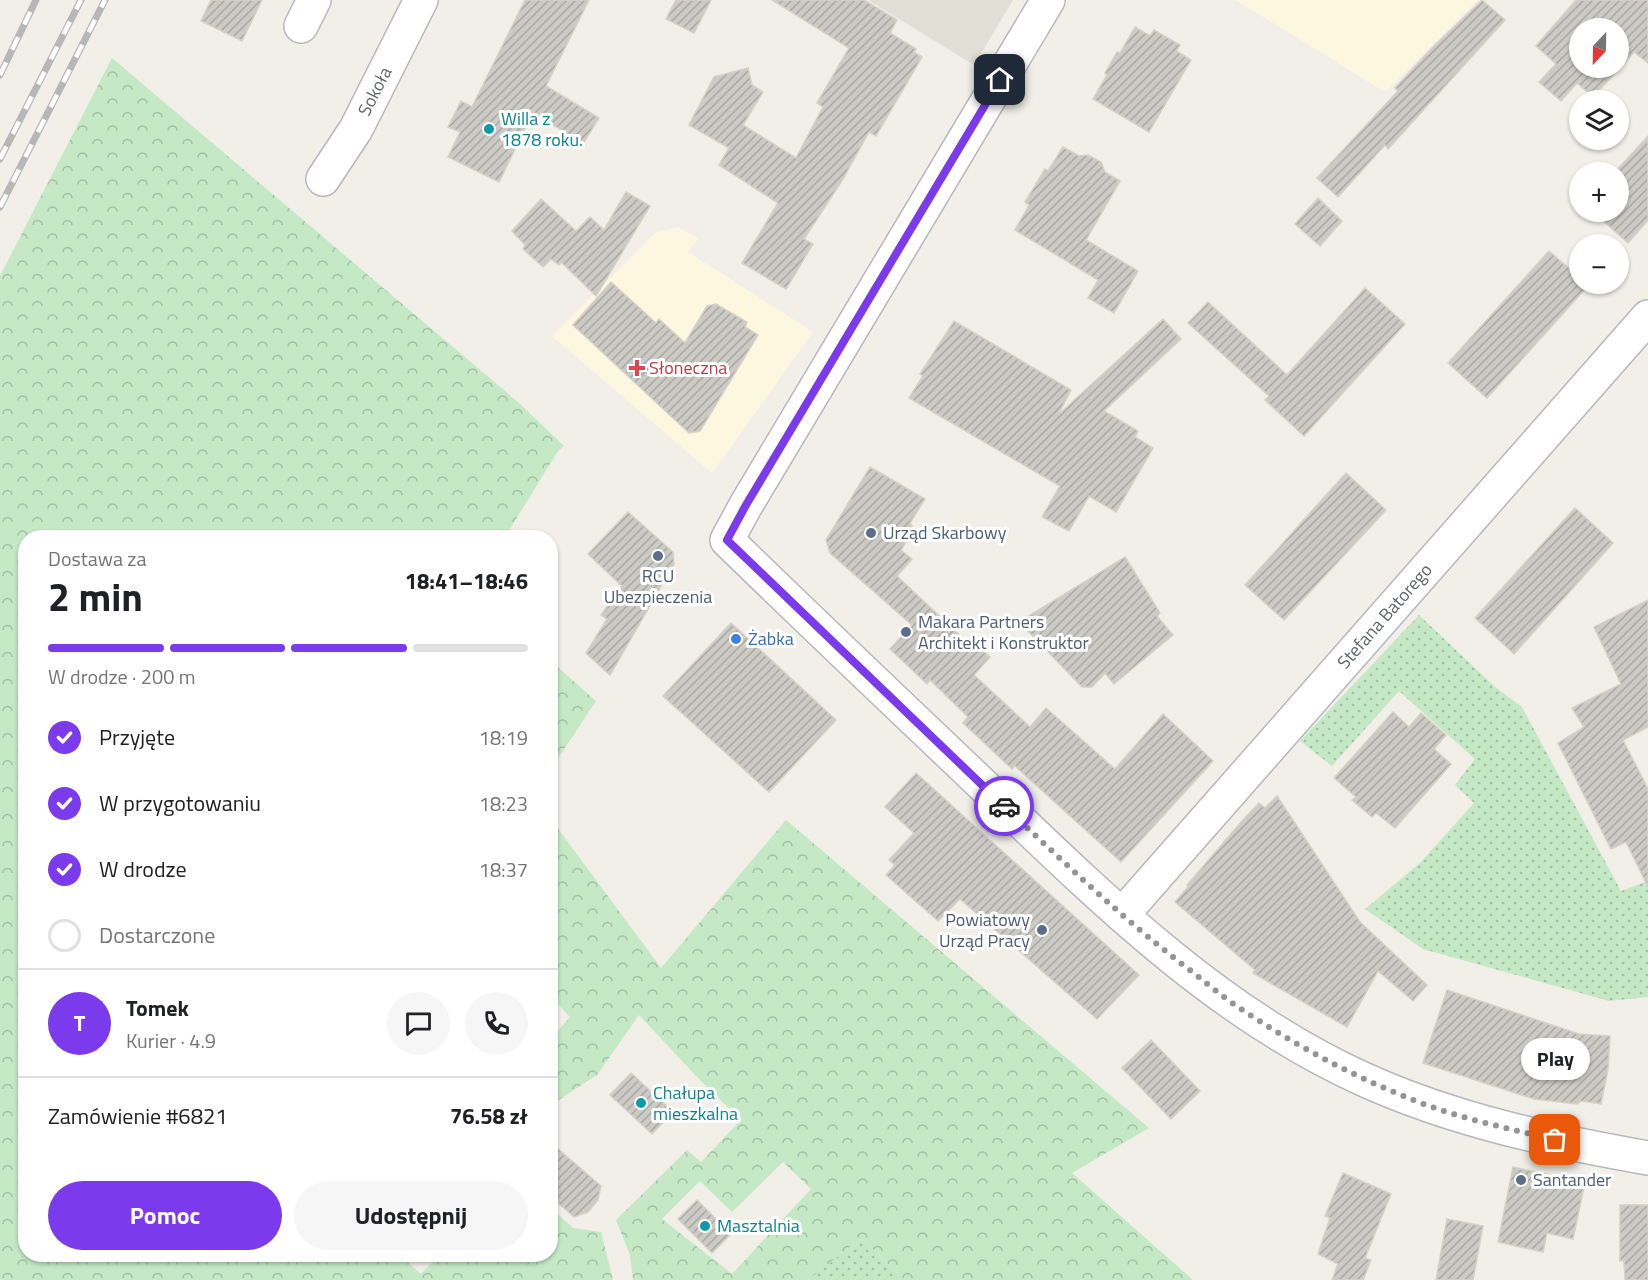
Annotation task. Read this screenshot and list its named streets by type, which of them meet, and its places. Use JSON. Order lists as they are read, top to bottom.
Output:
{
  "streets": {
    "street": ["Sokoła", "Stefana Batorego"]
  },
  "places": {
    "other": [
      "Willa z 1878 roku.",
      "Urząd Skarbowy",
      "RCU Ubezpieczenia",
      "Makara Partners Architekt i Konstruktor",
      "Żabka",
      "Powiatowy Urząd Pracy",
      "Chałupa mieszkalna",
      "Play",
      "Santander",
      "Masztalnia"
    ],
    "health": ["Słoneczna"]
  },
  "north": "bottom",
  "page": {
    "map_buttons": ["+", "−"],
    "heading": ["2 min", "Dostawa za", "18:41–18:46"],
    "panel": [
      "Tomek",
      "Kurier · 4.9",
      "Zamówienie #6821",
      "76.58 zł"
    ],
    "bar": "W drodze · 200 m",
    "list": [
      ["Przyjęte", "18:19"],
      ["W przygotowaniu", "18:23"],
      ["W drodze", "18:37"],
      "Dostarczone"
    ],
    "round": "T",
    "bubble": "Play",
    "buttons": ["Pomoc", "Udostępnij"]
  }
}
